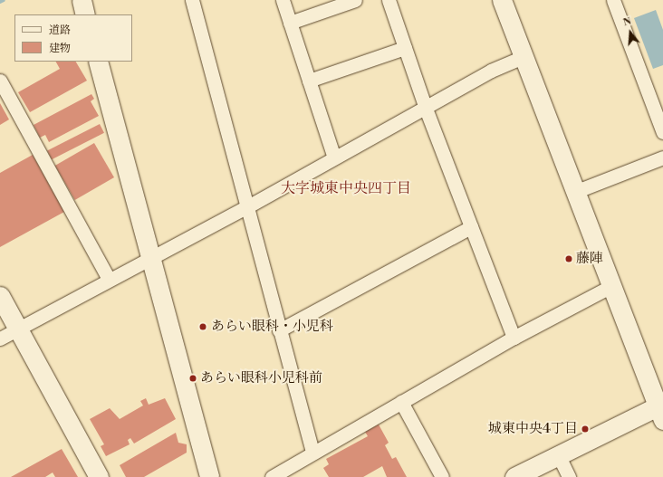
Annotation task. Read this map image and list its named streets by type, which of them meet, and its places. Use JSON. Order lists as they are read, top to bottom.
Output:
{
  "districts": ["大字城東中央四丁目"],
  "places": [
    "藤陣",
    "あらい眼科・小児科",
    "あらい眼科小児科前",
    "城東中央4丁目"
  ],
  "legend": ["道路", "建物"],
  "north": "top"
}
